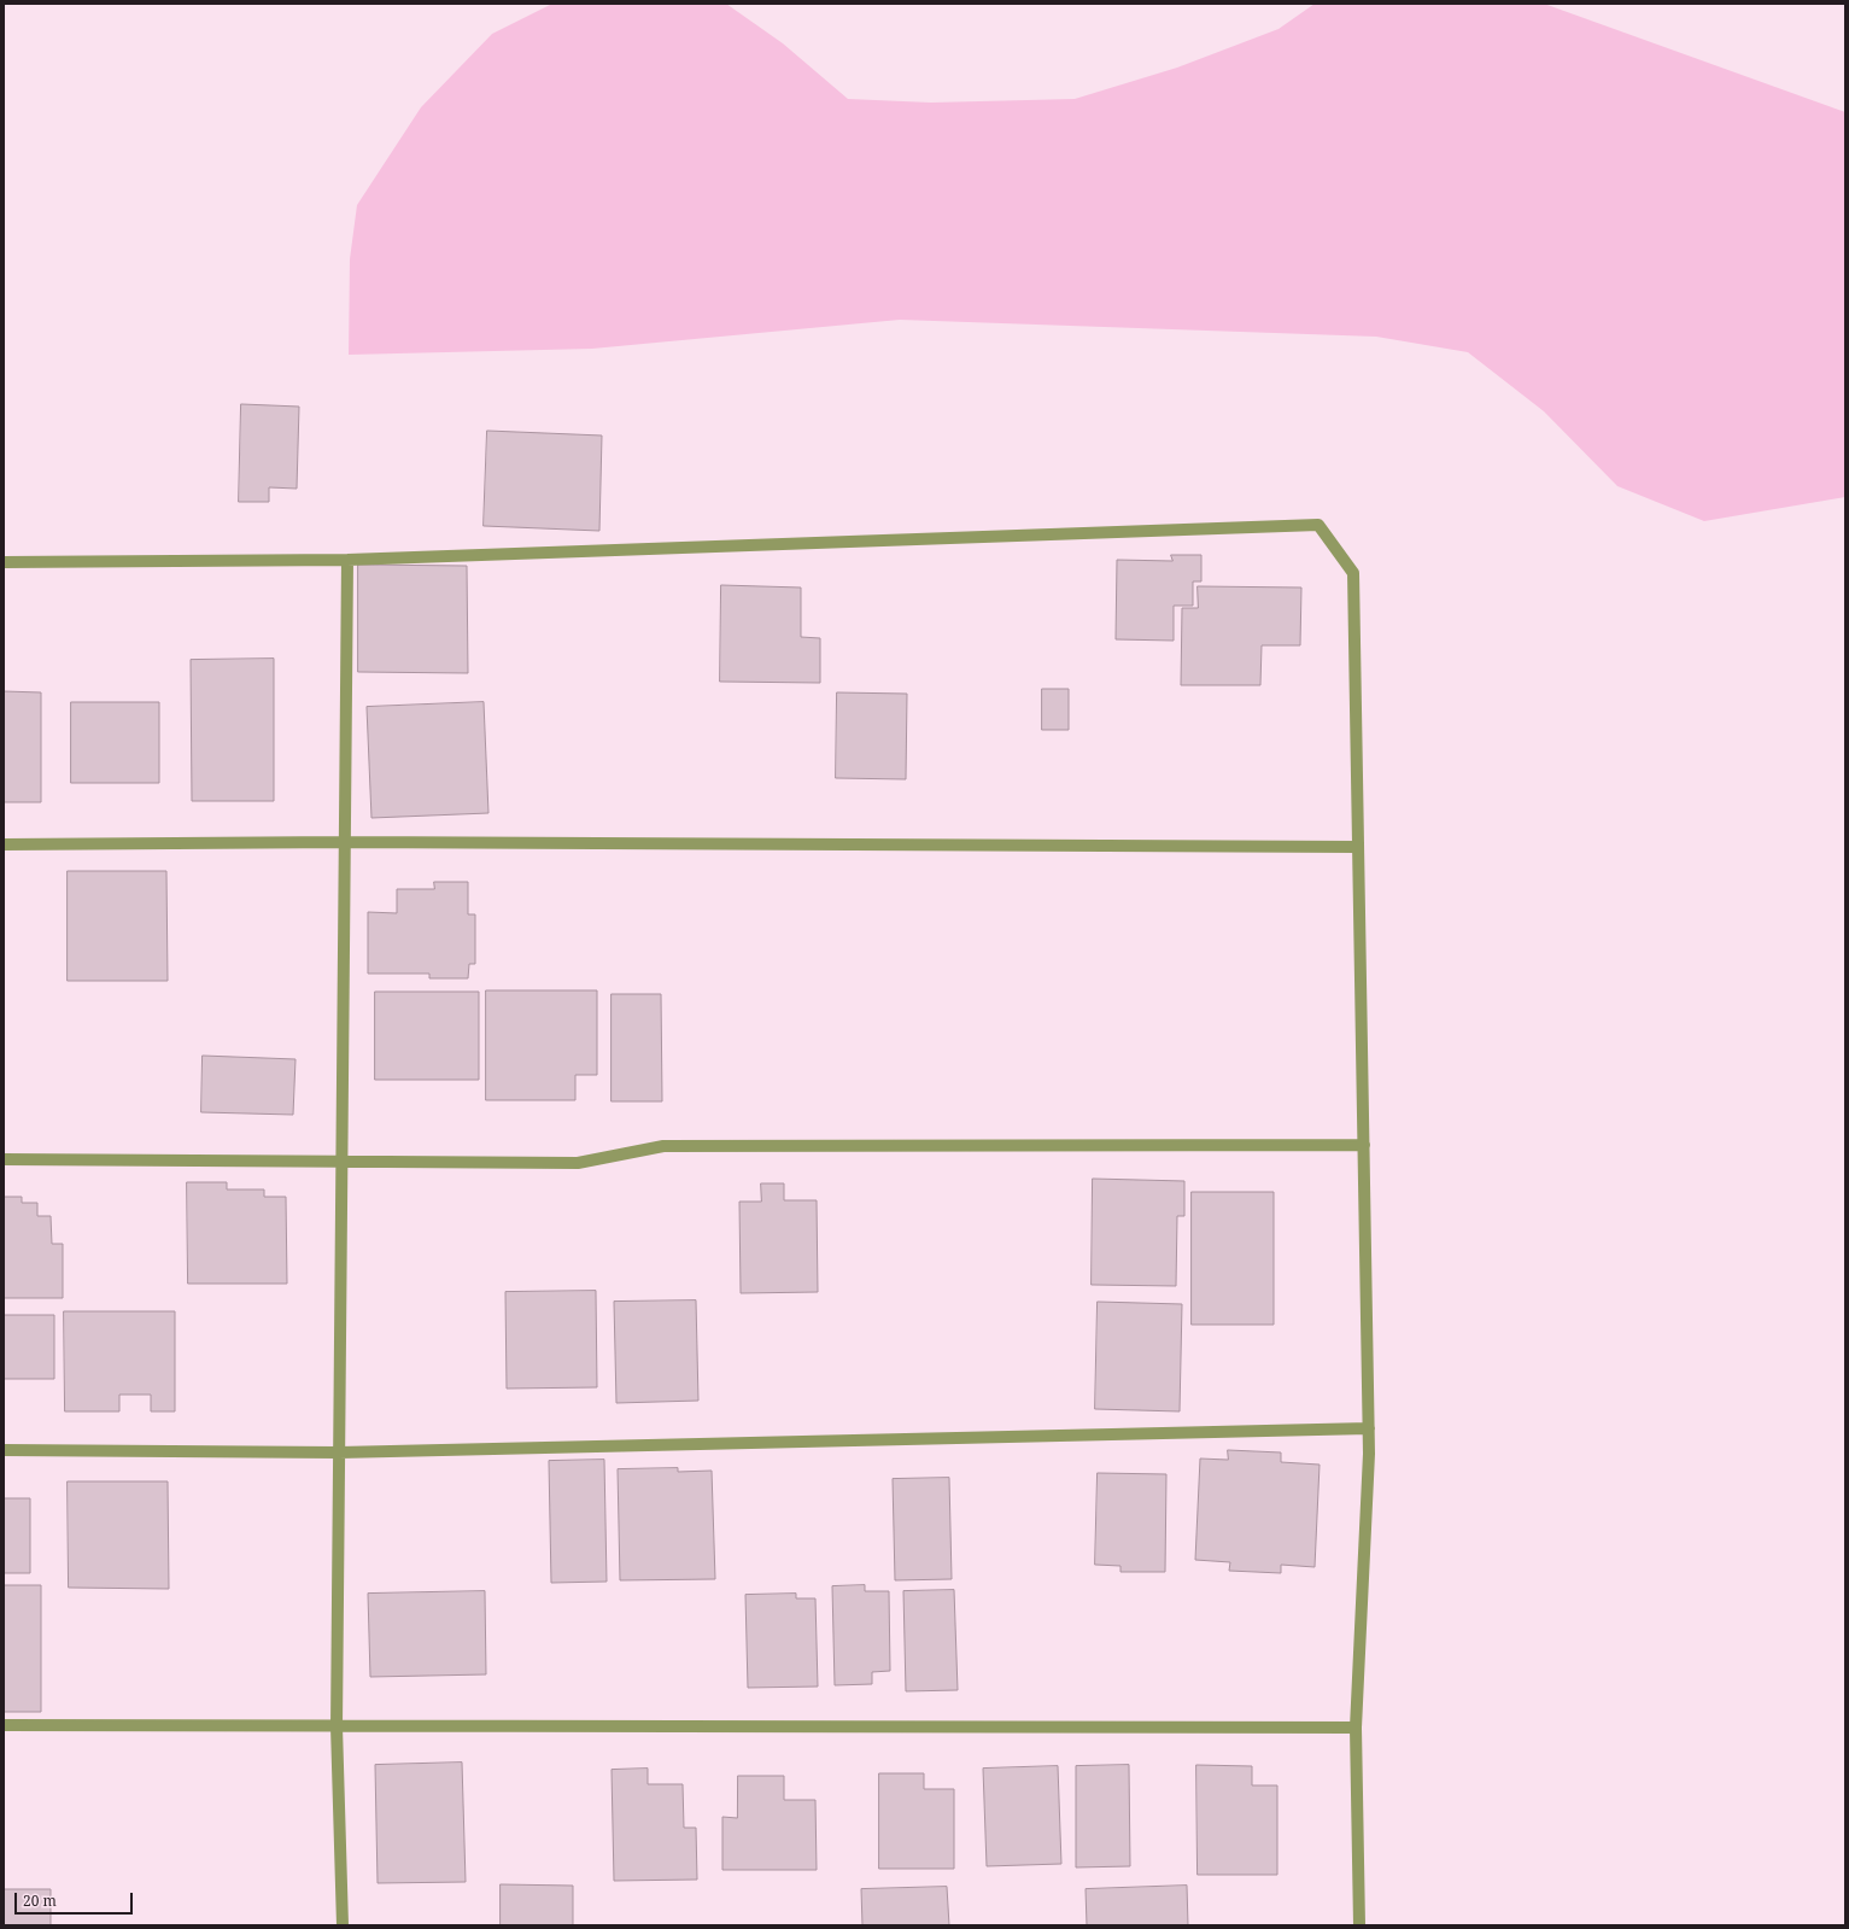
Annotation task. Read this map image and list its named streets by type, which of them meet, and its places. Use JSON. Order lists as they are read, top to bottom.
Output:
{
  "scale_bar": "20 m"
}
